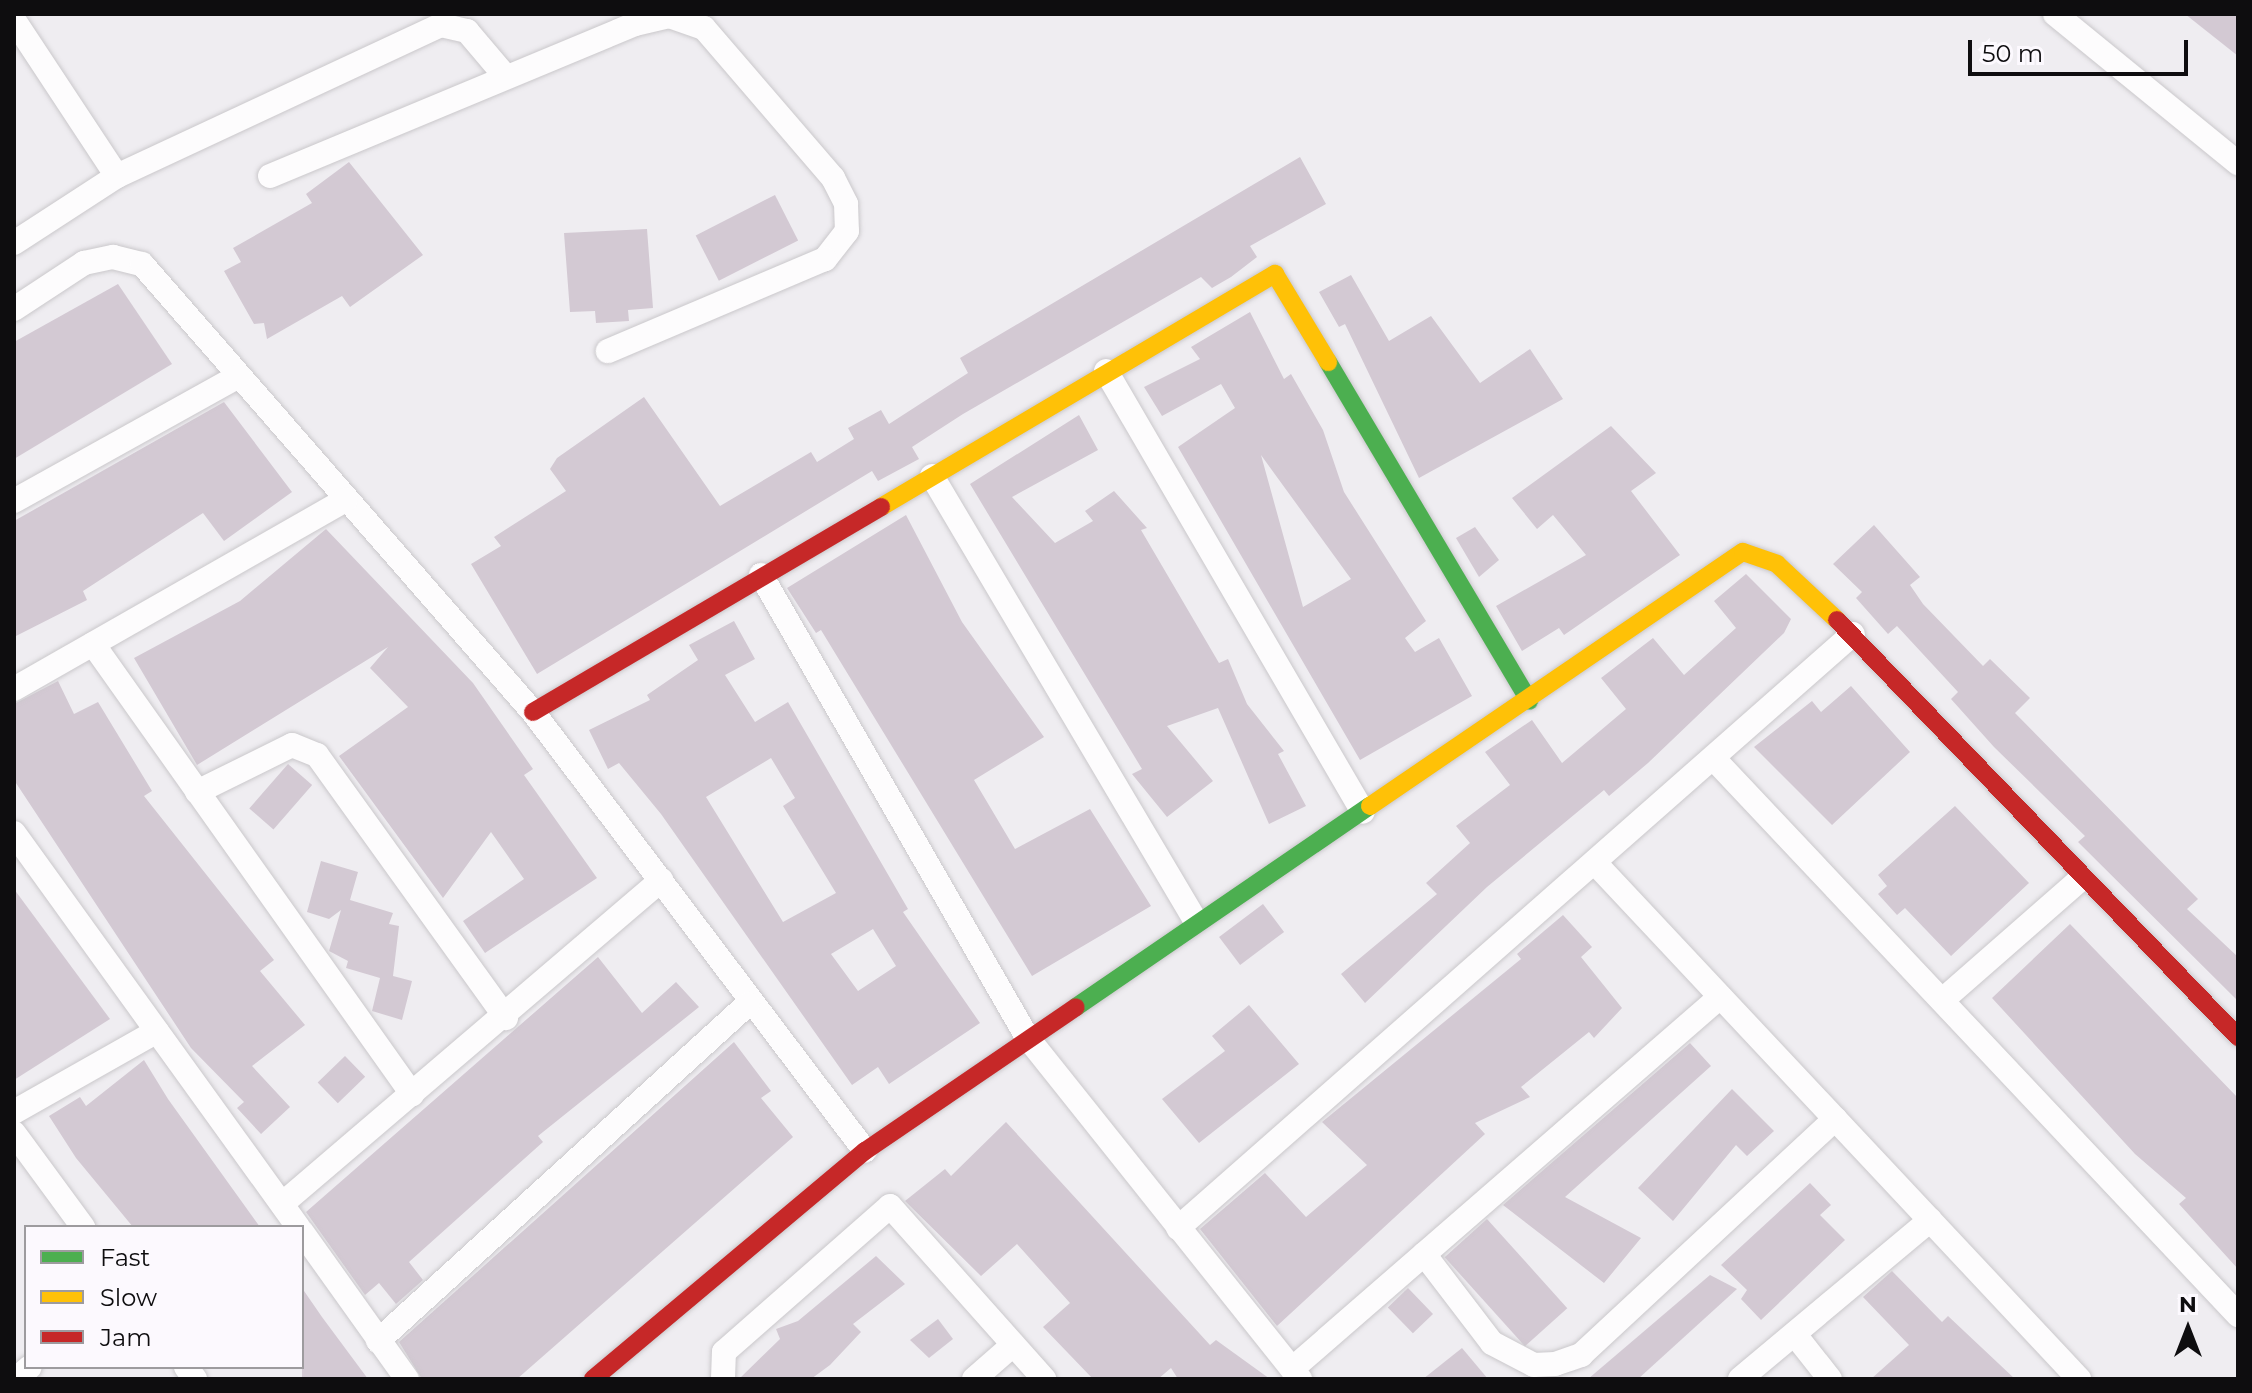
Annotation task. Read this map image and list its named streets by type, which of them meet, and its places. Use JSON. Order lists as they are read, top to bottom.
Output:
{
  "legend": ["Fast", "Slow", "Jam"],
  "scale_bar": "50 m",
  "north": "top"
}
